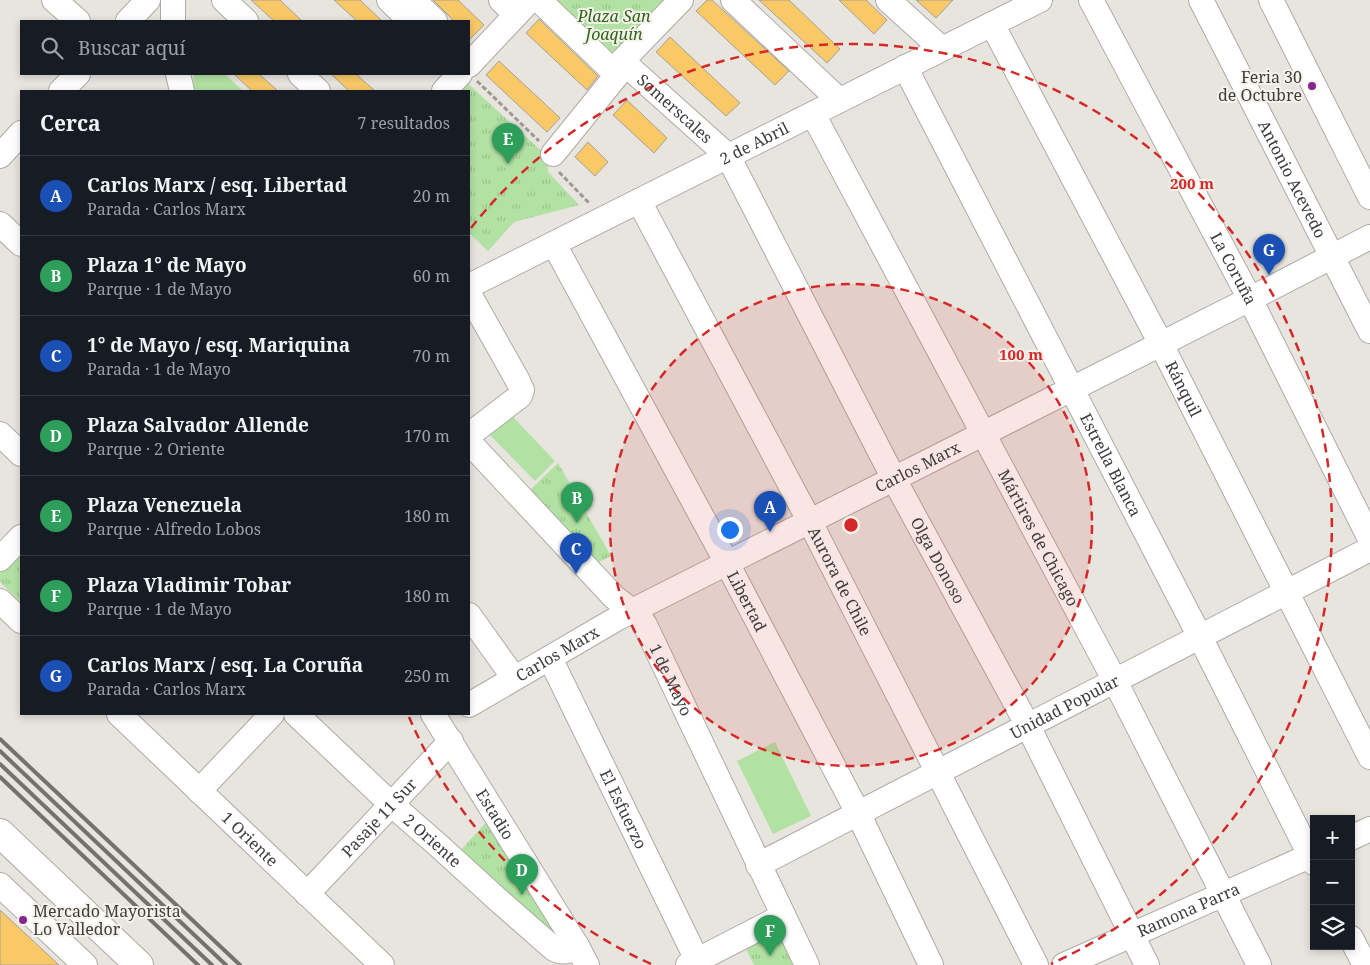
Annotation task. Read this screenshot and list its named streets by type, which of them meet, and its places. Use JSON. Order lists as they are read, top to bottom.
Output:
{
  "streets": {
    "street": [
      "Somerscales",
      "2 de Abril",
      "Antonio Acevedo",
      "La Coruña",
      "Ránquil",
      "Estrella Blanca",
      "Carlos Marx",
      "Mártires de Chicago",
      "Olga Donoso",
      "Aurora de Chile",
      "Libertad",
      "1 de Mayo",
      "Unidad Popular",
      "El Esfuerzo",
      "Estadio",
      "Pasaje 11 Sur",
      "1 Oriente",
      "2 Oriente",
      "Ramona Parra"
    ]
  },
  "crossings": [
    ["Somerscales", "2 de Abril"],
    ["Somerscales", "Olga Donoso"],
    ["2 de Abril", "Ránquil"],
    ["2 de Abril", "Estrella Blanca"],
    ["2 de Abril", "Mártires de Chicago"],
    ["2 de Abril", "Olga Donoso"],
    ["2 de Abril", "Aurora de Chile"],
    ["2 de Abril", "Libertad"],
    ["Antonio Acevedo", "Carlos Marx"],
    ["La Coruña", "Carlos Marx"],
    ["Ránquil", "Carlos Marx"],
    ["Ránquil", "Unidad Popular"],
    ["Estrella Blanca", "Carlos Marx"],
    ["Estrella Blanca", "Unidad Popular"],
    ["Carlos Marx", "Mártires de Chicago"],
    ["Carlos Marx", "Olga Donoso"],
    ["Carlos Marx", "Aurora de Chile"],
    ["Carlos Marx", "Libertad"],
    ["Carlos Marx", "1 de Mayo"],
    ["Carlos Marx", "El Esfuerzo"],
    ["Mártires de Chicago", "Unidad Popular"],
    ["Mártires de Chicago", "Ramona Parra"],
    ["Olga Donoso", "Unidad Popular"],
    ["Olga Donoso", "Ramona Parra"],
    ["Aurora de Chile", "Unidad Popular"],
    ["Libertad", "Unidad Popular"],
    ["1 de Mayo", "Unidad Popular"],
    ["Estadio", "Pasaje 11 Sur"],
    ["Estadio", "2 Oriente"],
    ["Pasaje 11 Sur", "1 Oriente"],
    ["Pasaje 11 Sur", "2 Oriente"]
  ],
  "parks": ["Plaza San Joaquín"],
  "places": ["Feria 30 de Octubre", "Mercado Mayorista Lo Valledor"],
  "page": {
    "search": "Buscar aquí",
    "heading": ["Cerca", "7 resultados"],
    "pins": [
      "E",
      "G",
      "B",
      "A",
      "C",
      "D",
      "F"
    ],
    "list": [
      {
        "mark": "A",
        "name": "Carlos Marx / esq. Libertad",
        "note": "Parada · Carlos Marx",
        "value": "20 m"
      },
      {
        "mark": "B",
        "name": "Plaza 1° de Mayo",
        "note": "Parque · 1 de Mayo",
        "value": "60 m"
      },
      {
        "mark": "C",
        "name": "1° de Mayo / esq. Mariquina",
        "note": "Parada · 1 de Mayo",
        "value": "70 m"
      },
      {
        "mark": "D",
        "name": "Plaza Salvador Allende",
        "note": "Parque · 2 Oriente",
        "value": "170 m"
      },
      {
        "mark": "E",
        "name": "Plaza Venezuela",
        "note": "Parque · Alfredo Lobos",
        "value": "180 m"
      },
      {
        "mark": "F",
        "name": "Plaza Vladimir Tobar",
        "note": "Parque · 1 de Mayo",
        "value": "180 m"
      },
      {
        "mark": "G",
        "name": "Carlos Marx / esq. La Coruña",
        "note": "Parada · Carlos Marx",
        "value": "250 m"
      }
    ],
    "map_buttons": ["+", "−"]
  },
  "rings": ["200 m", "100 m"]
}
